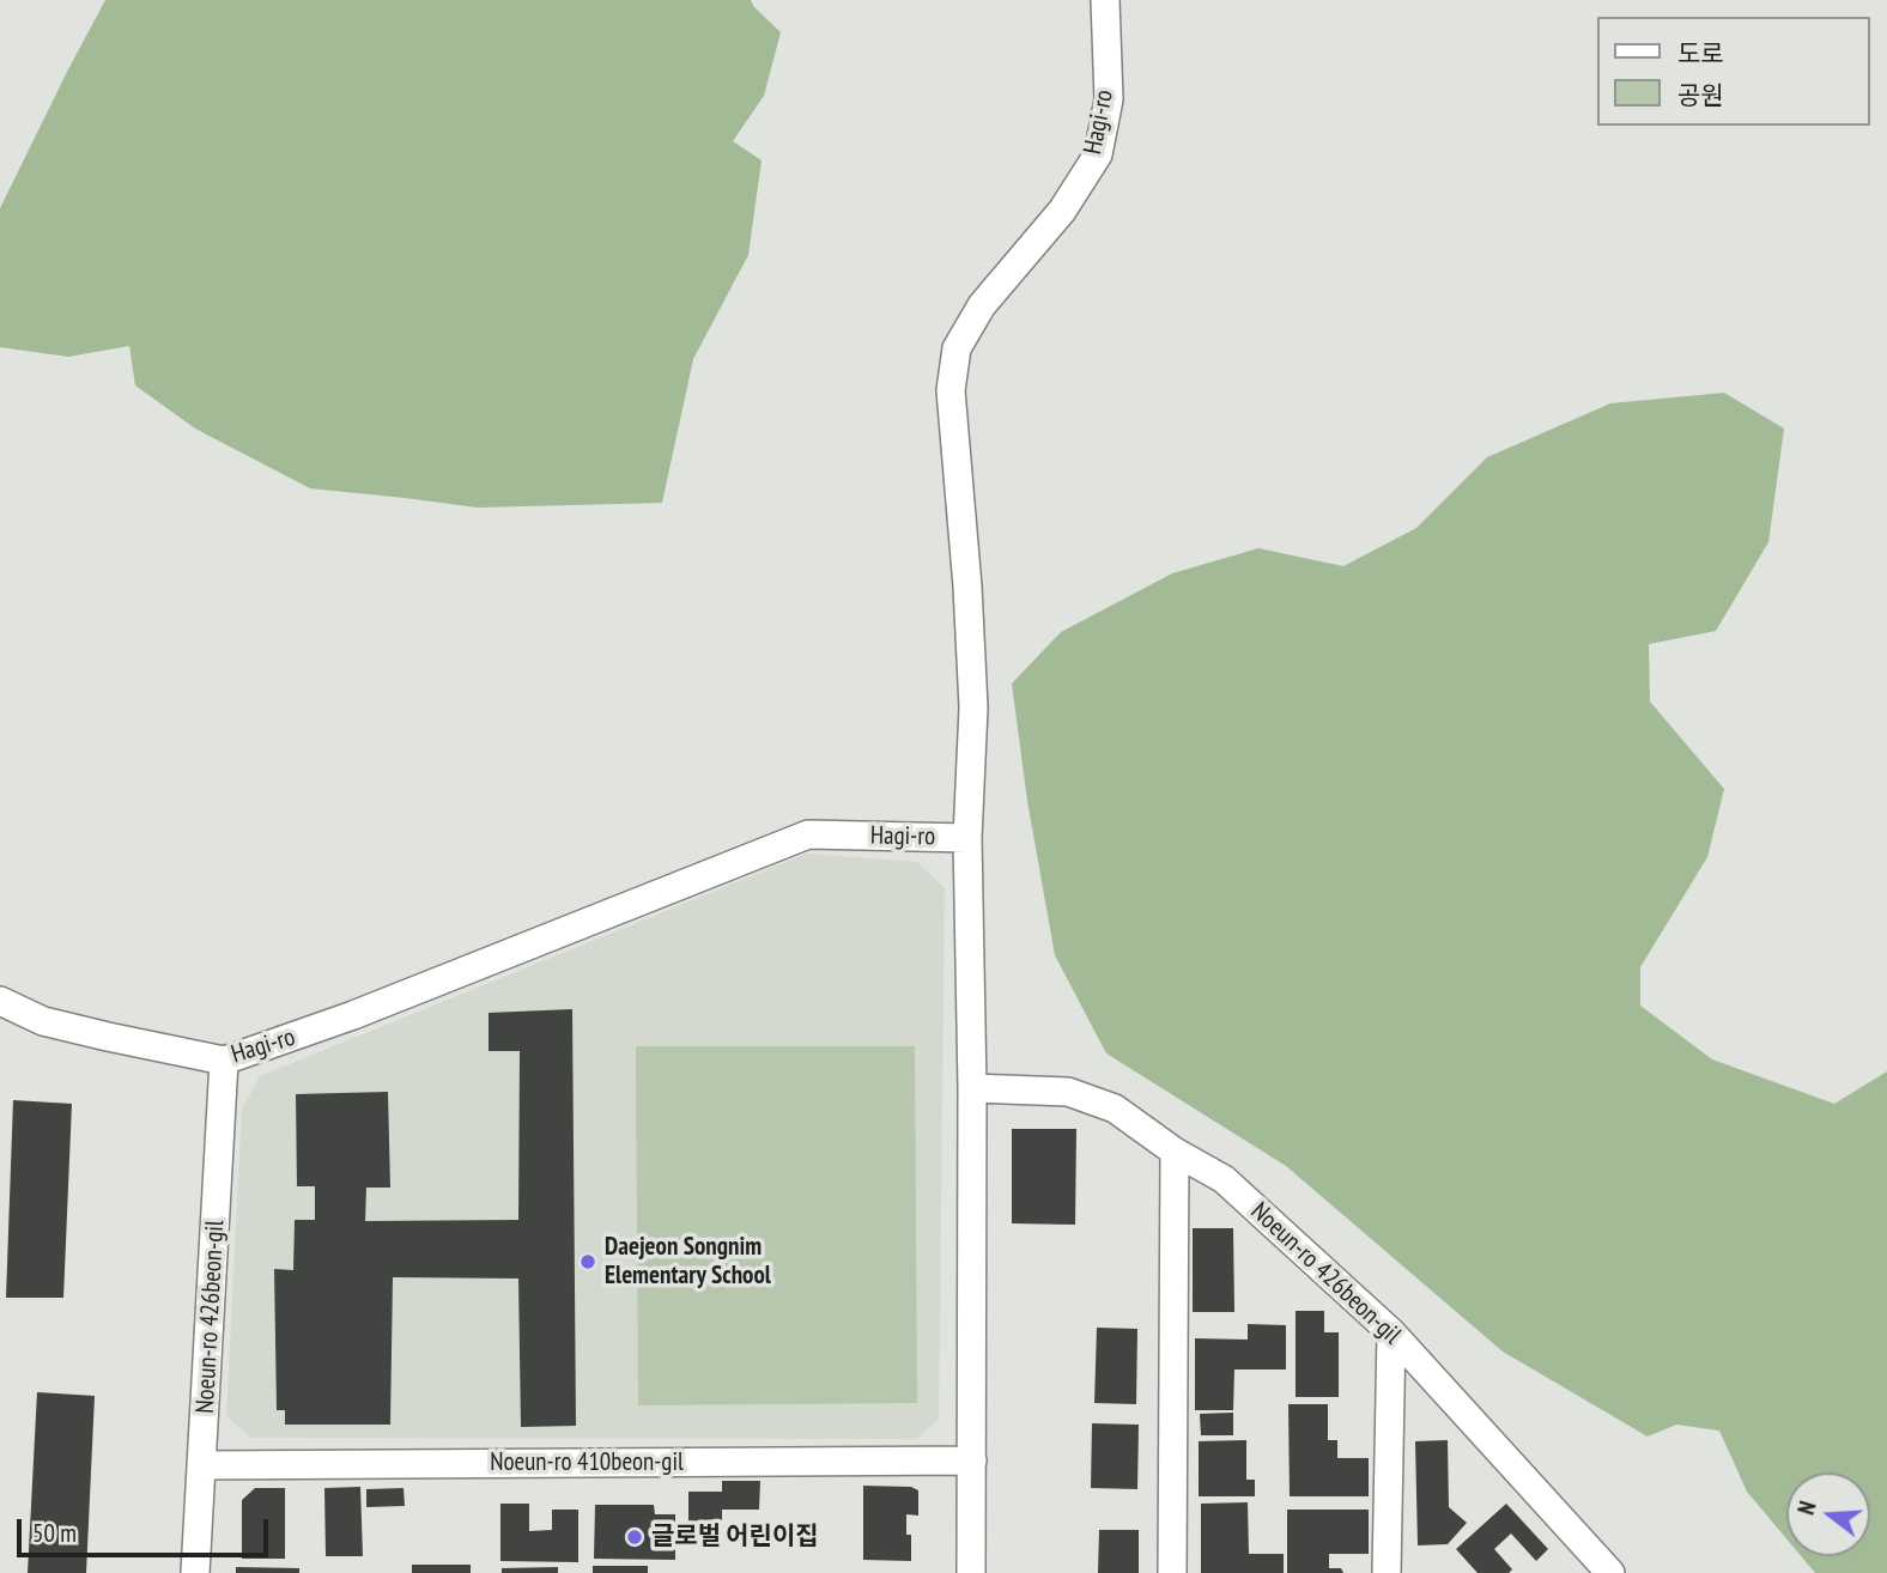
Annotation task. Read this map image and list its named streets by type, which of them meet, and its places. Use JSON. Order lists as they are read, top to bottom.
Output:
{
  "streets": {
    "street": ["Hagi-ro", "Noeun-ro 426beon-gil", "Noeun-ro 410beon-gil"]
  },
  "crossings": [
    ["Hagi-ro", "Noeun-ro 426beon-gil"],
    ["Noeun-ro 426beon-gil", "Noeun-ro 410beon-gil"]
  ],
  "places": ["Daejeon Songnim Elementary School", "글로벌 어린이집"],
  "legend": ["도로", "공원"],
  "scale_bar": "50 m",
  "north": "left"
}
